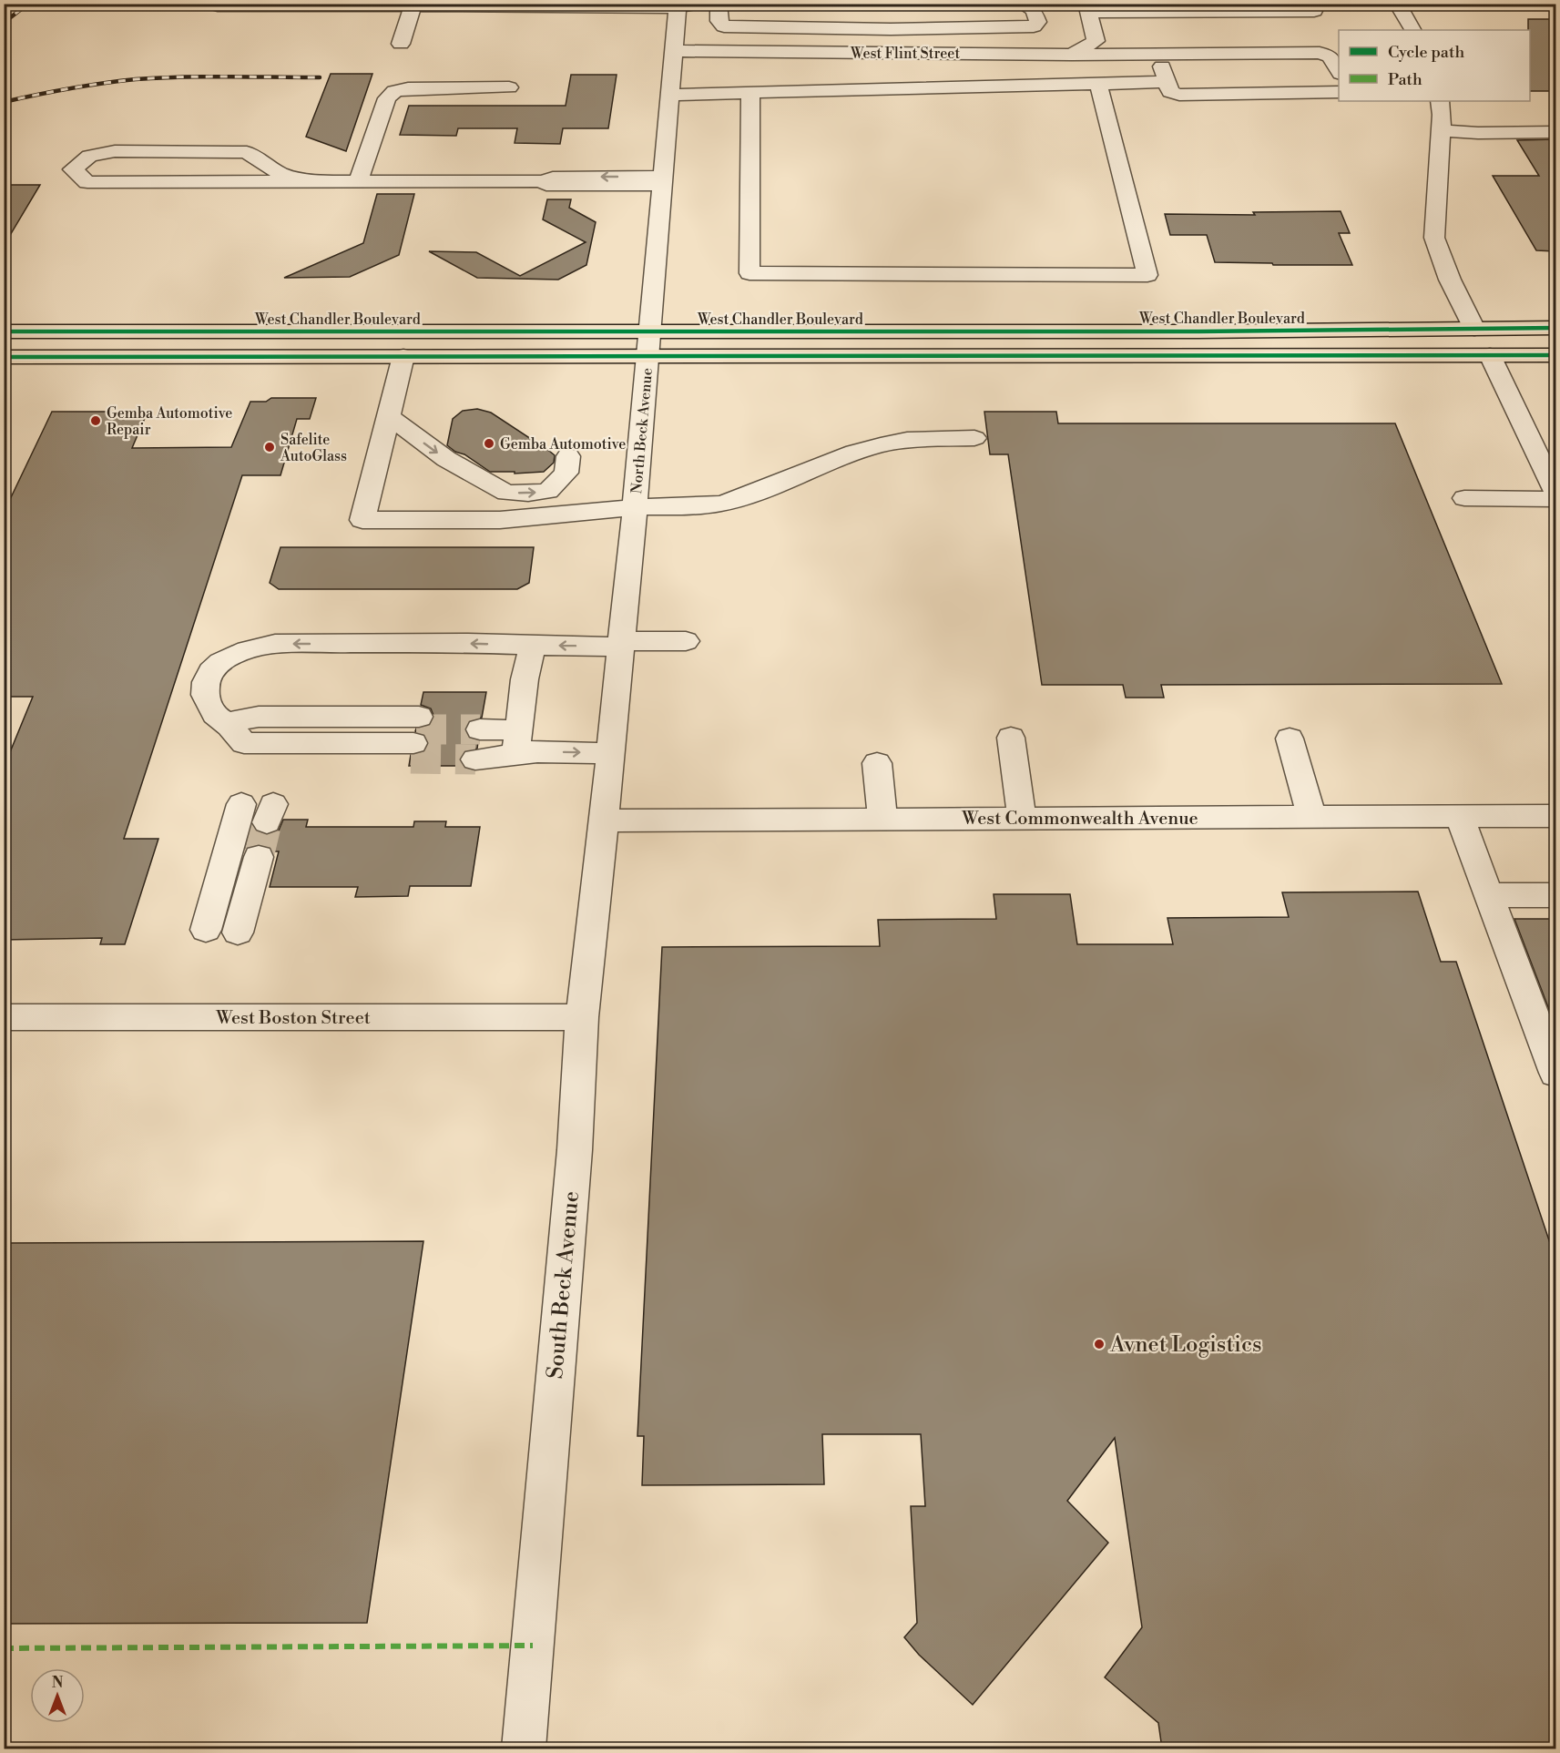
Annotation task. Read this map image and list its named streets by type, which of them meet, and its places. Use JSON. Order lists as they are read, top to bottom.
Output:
{
  "streets": {
    "main road": ["West Chandler Boulevard"],
    "street": [
      "West Flint Street",
      "North Beck Avenue",
      "West Commonwealth Avenue",
      "West Boston Street",
      "South Beck Avenue"
    ]
  },
  "crossings": [
    ["West Flint Street", "North Beck Avenue"],
    ["West Chandler Boulevard", "North Beck Avenue"],
    ["North Beck Avenue", "West Commonwealth Avenue"],
    ["North Beck Avenue", "South Beck Avenue"],
    ["West Commonwealth Avenue", "South Beck Avenue"],
    ["West Boston Street", "South Beck Avenue"]
  ],
  "places": [
    "Gemba Automotive Repair",
    "Gemba Automotive",
    "Safelite AutoGlass",
    "Avnet Logistics"
  ],
  "legend": ["Cycle path", "Path"],
  "north": "top"
}
